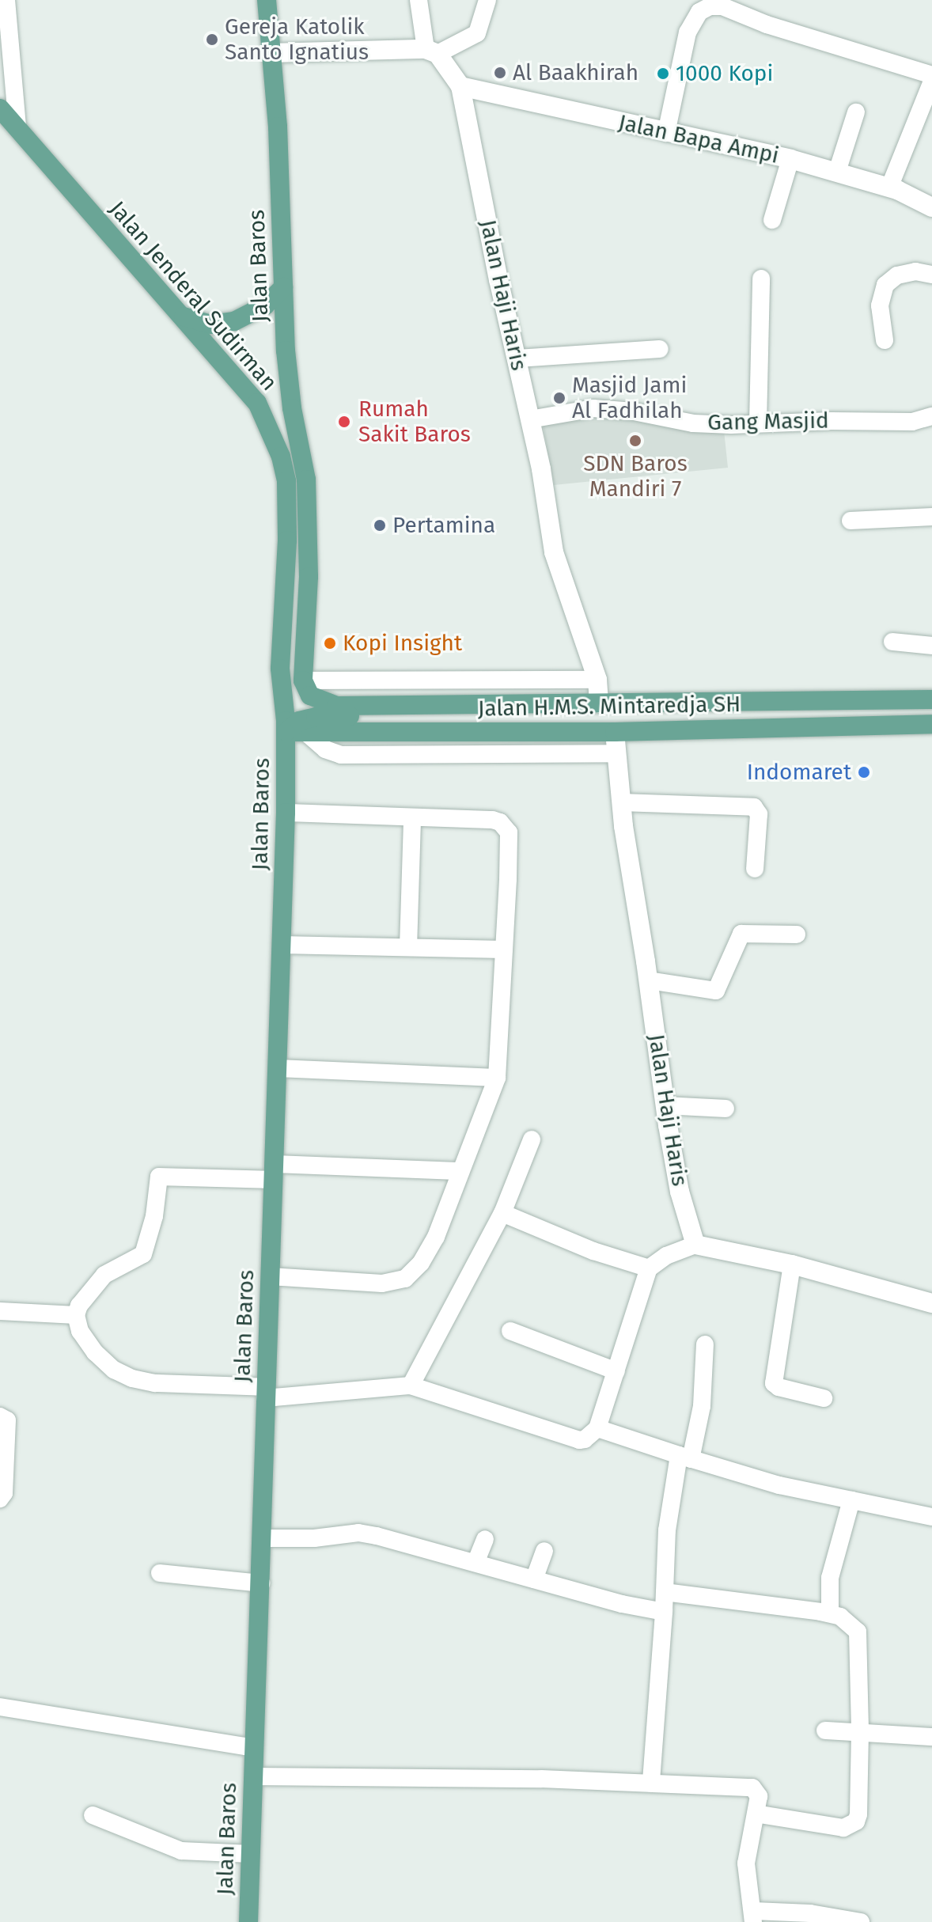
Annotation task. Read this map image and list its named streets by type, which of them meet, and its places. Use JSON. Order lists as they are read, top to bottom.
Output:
{
  "streets": {
    "main road": ["Jalan Baros", "Jalan Jenderal Sudirman", "Jalan H.M.S. Mintaredja SH"],
    "street": ["Jalan Bapa Ampi", "Jalan Haji Haris", "Gang Masjid"]
  },
  "crossings": [
    ["Jalan Bapa Ampi", "Jalan Haji Haris"],
    ["Jalan Baros", "Jalan Jenderal Sudirman"],
    ["Jalan Baros", "Jalan H.M.S. Mintaredja SH"],
    ["Jalan Haji Haris", "Gang Masjid"],
    ["Jalan Haji Haris", "Jalan H.M.S. Mintaredja SH"],
    ["Jalan Jenderal Sudirman", "Jalan H.M.S. Mintaredja SH"]
  ],
  "places": [
    "Gereja Katolik Santo Ignatius",
    "Al Baakhirah",
    "1000 Kopi",
    "Masjid Jami Al Fadhilah",
    "Rumah Sakit Baros",
    "SDN Baros Mandiri 7",
    "Pertamina",
    "Kopi Insight",
    "Indomaret"
  ]
}
